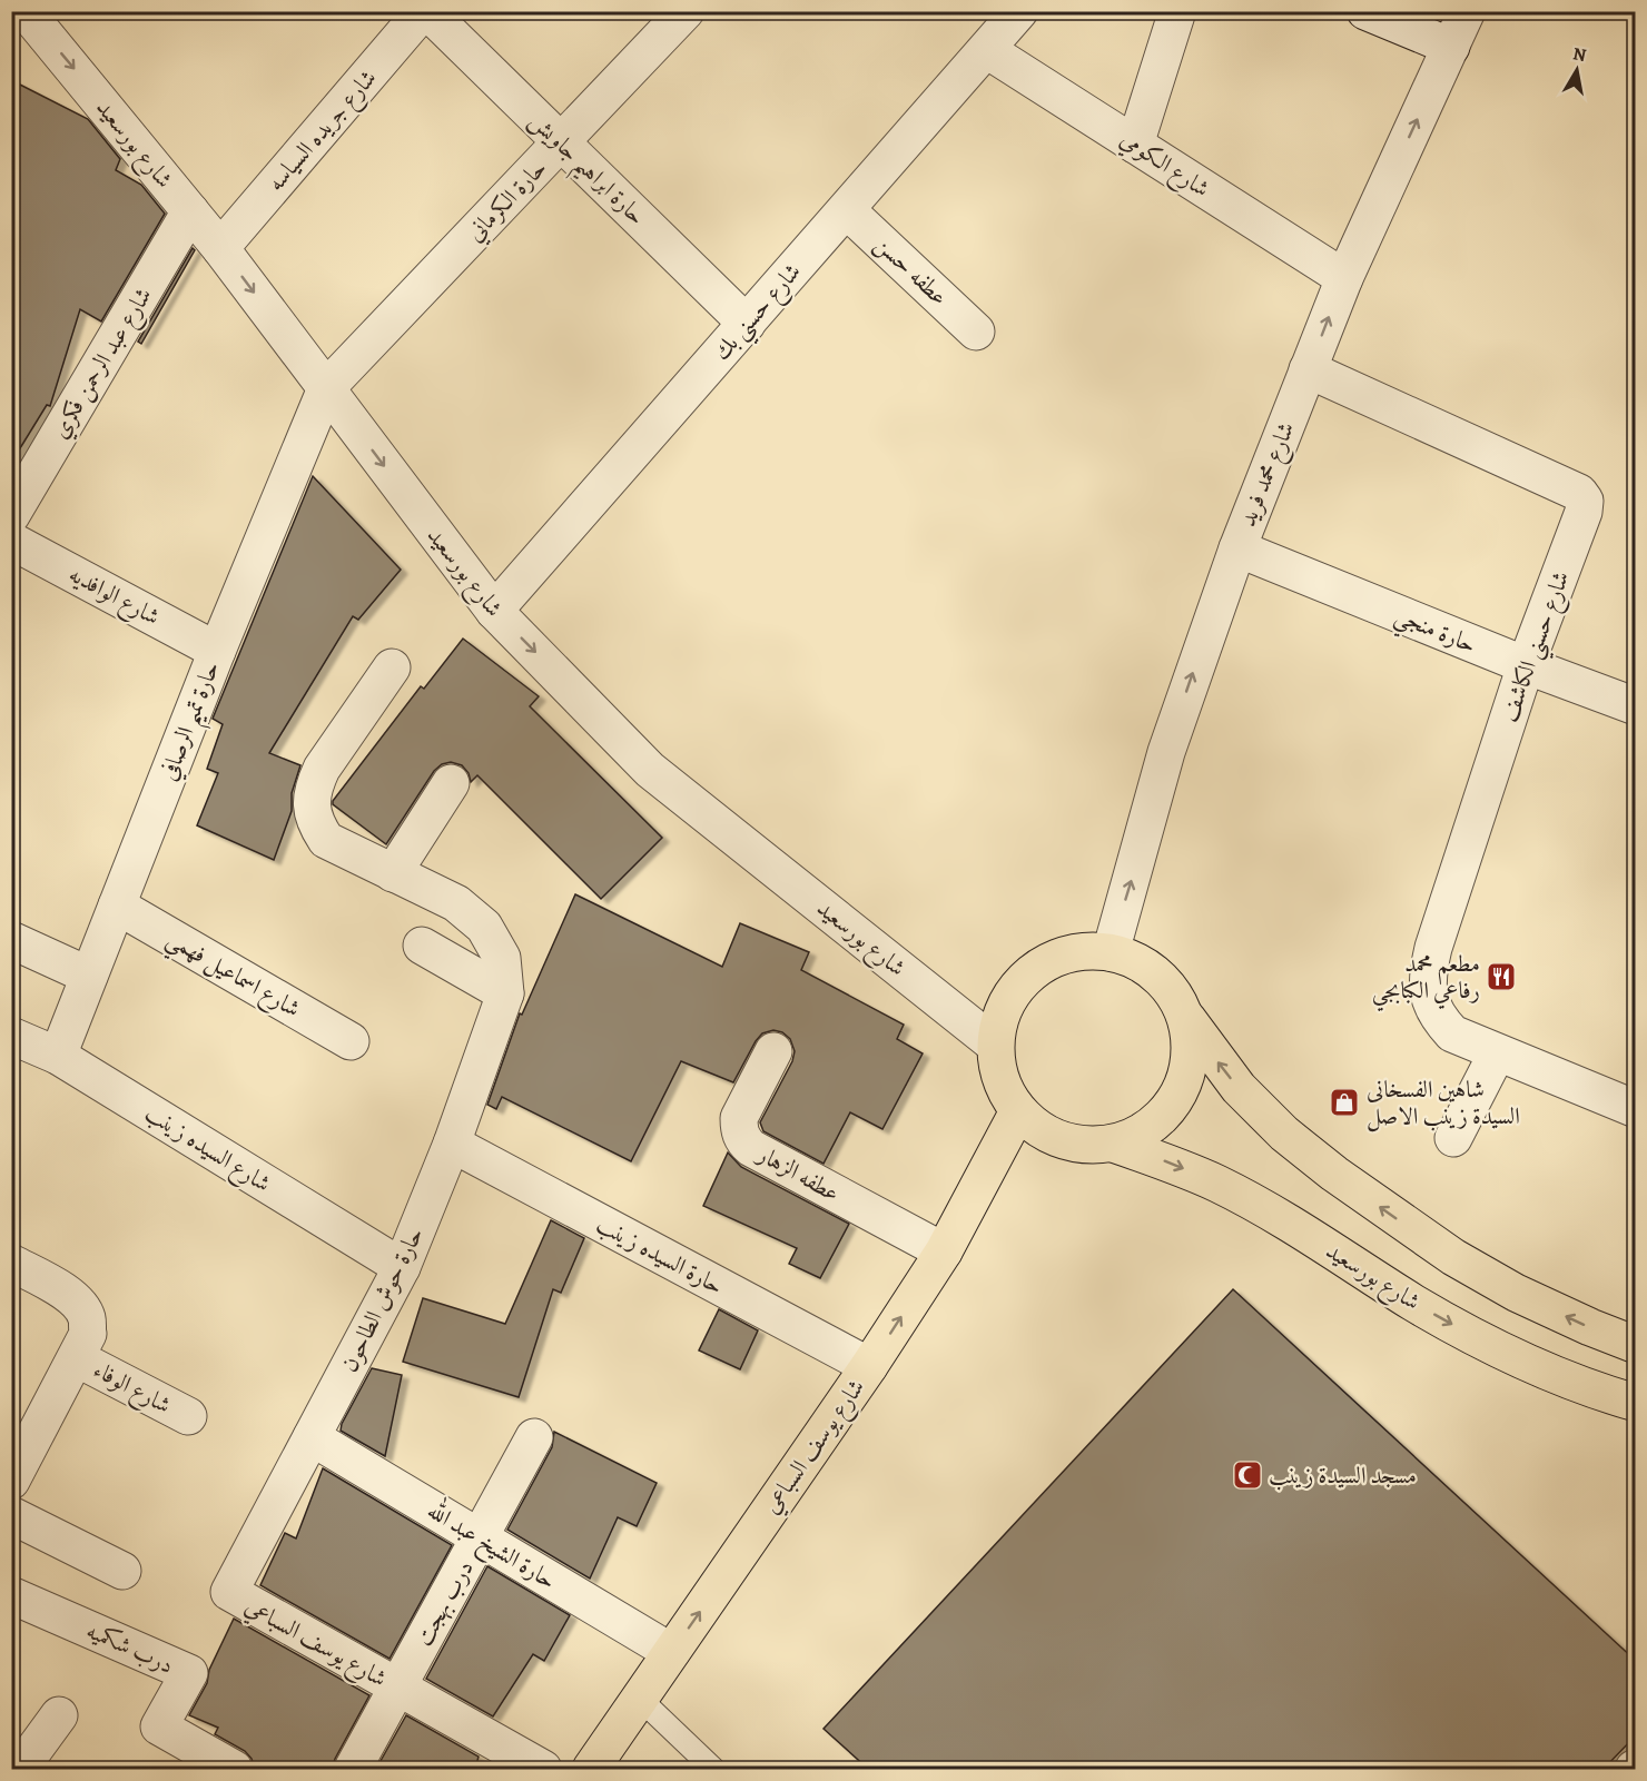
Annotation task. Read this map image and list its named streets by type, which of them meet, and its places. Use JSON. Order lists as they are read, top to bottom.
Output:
{
  "streets": {
    "main road": ["شارع بورسعيد", "شارع يوسف السباعي"],
    "street": [
      "شارع جريده السياسه",
      "شارع الكومي",
      "حارة ابراهيم جاويش",
      "حارة الكرماني",
      "عطفه حسن",
      "شارع حسني بك",
      "شارع عبد الرحمن فكري",
      "شارع محمد فريد",
      "شارع الوافديه",
      "حارة منجي",
      "شارع حسني الكاشف",
      "حارة تميم الرصافي",
      "شارع اسماعيل فهمي",
      "شارع السيده زينب",
      "عطفه الزهار",
      "حارة السيده زينب",
      "حارة حوش الطاحون",
      "شارع الوفاء",
      "حارة الشيخ عبد الله",
      "درب بهجت",
      "درب شكميه"
    ]
  },
  "crossings": [
    ["شارع جريده السياسه", "شارع بورسعيد"],
    ["شارع بورسعيد", "حارة الكرماني"],
    ["شارع بورسعيد", "شارع حسني بك"],
    ["شارع بورسعيد", "شارع عبد الرحمن فكري"],
    ["شارع بورسعيد", "شارع محمد فريد"],
    ["شارع بورسعيد", "حارة تميم الرصافي"],
    ["شارع بورسعيد", "شارع يوسف السباعي"],
    ["شارع الكومي", "شارع حسني بك"],
    ["شارع الكومي", "شارع محمد فريد"],
    ["حارة ابراهيم جاويش", "حارة الكرماني"],
    ["حارة ابراهيم جاويش", "شارع حسني بك"],
    ["حارة الكرماني", "حارة تميم الرصافي"],
    ["عطفه حسن", "شارع حسني بك"],
    ["شارع محمد فريد", "حارة منجي"],
    ["شارع محمد فريد", "شارع حسني الكاشف"],
    ["شارع محمد فريد", "شارع يوسف السباعي"],
    ["شارع الوافديه", "حارة تميم الرصافي"],
    ["حارة منجي", "شارع حسني الكاشف"],
    ["حارة تميم الرصافي", "شارع اسماعيل فهمي"],
    ["حارة تميم الرصافي", "شارع السيده زينب"],
    ["شارع السيده زينب", "حارة حوش الطاحون"],
    ["عطفه الزهار", "شارع يوسف السباعي"],
    ["حارة السيده زينب", "حارة حوش الطاحون"],
    ["حارة السيده زينب", "شارع يوسف السباعي"],
    ["حارة حوش الطاحون", "شارع يوسف السباعي"],
    ["حارة حوش الطاحون", "حارة الشيخ عبد الله"],
    ["شارع يوسف السباعي", "حارة الشيخ عبد الله"],
    ["شارع يوسف السباعي", "درب بهجت"],
    ["حارة الشيخ عبد الله", "درب بهجت"]
  ],
  "one_way": ["شارع بورسعيد", "شارع محمد فريد", "شارع يوسف السباعي"],
  "places": {
    "restaurant": ["مطعم محمد رفاعي الكبابجي"],
    "shop": ["شاهين الفسخانى السيدة زينب الاصل"],
    "mosque": ["مسجد السيدة زينب"]
  },
  "north": "top"
}
